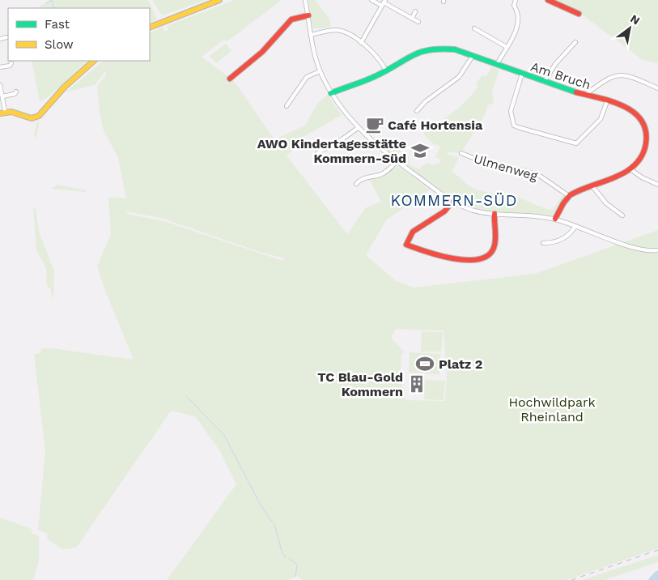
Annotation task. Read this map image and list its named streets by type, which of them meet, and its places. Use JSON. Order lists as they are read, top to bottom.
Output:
{
  "streets": {
    "street": ["Am Bruch", "Ulmenweg"]
  },
  "crossings": [
    ["Am Bruch", "Ulmenweg"]
  ],
  "districts": ["KOMMERN-SÜD"],
  "parks": ["Hochwildpark Rheinland"],
  "places": {
    "cafe": ["Café Hortensia"],
    "school or university": ["AWO Kindertagesstätte Kommern-Süd"],
    "sports": ["Platz 2"],
    "building": ["TC Blau-Gold Kommern"]
  },
  "legend": ["Fast", "Slow"],
  "north": "top right"
}
